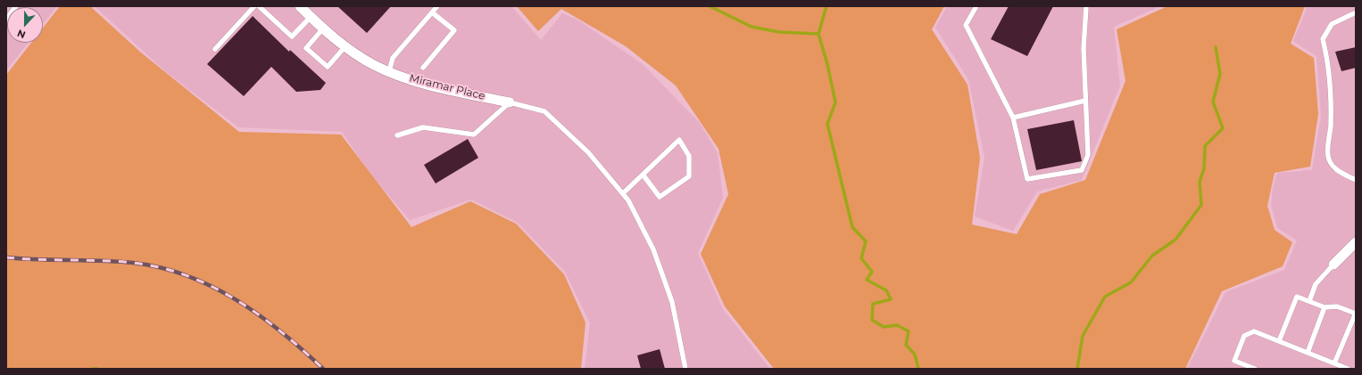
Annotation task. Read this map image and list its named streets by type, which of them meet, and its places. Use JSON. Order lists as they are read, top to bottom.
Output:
{
  "streets": {
    "street": ["Miramar Place"]
  },
  "north": "bottom"
}
